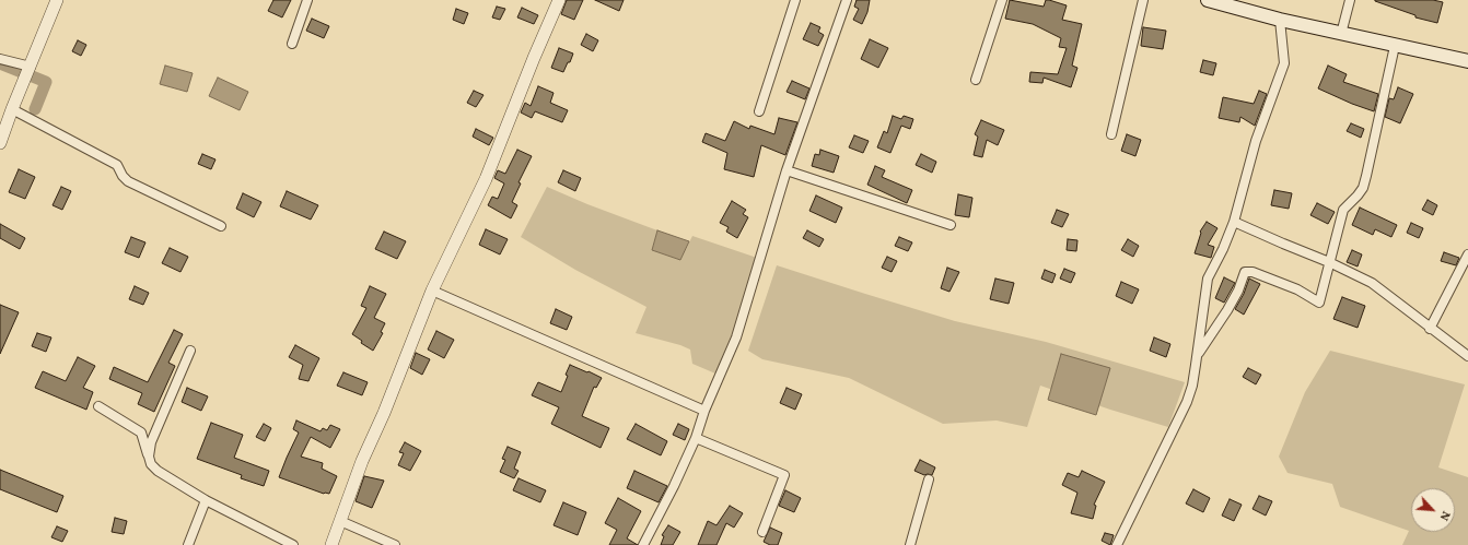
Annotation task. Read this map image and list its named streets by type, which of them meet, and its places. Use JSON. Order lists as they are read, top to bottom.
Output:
{
  "north": "bottom right"
}
